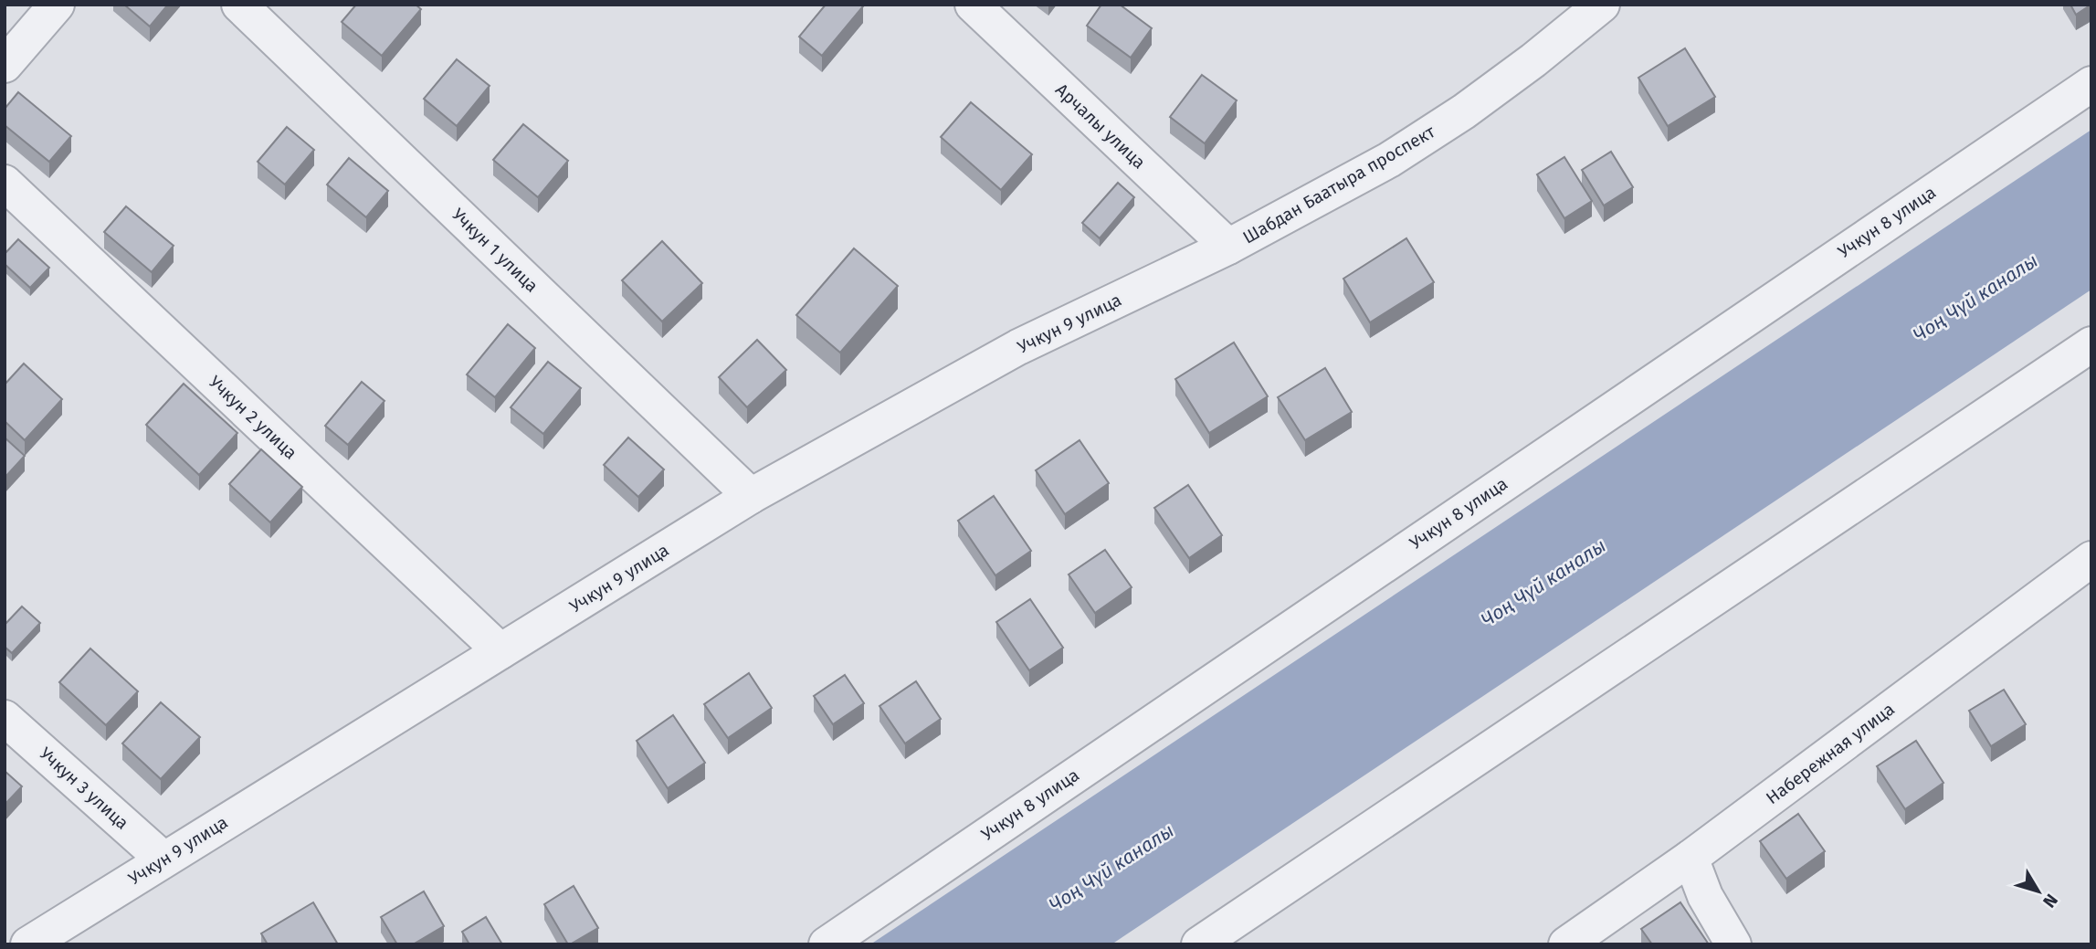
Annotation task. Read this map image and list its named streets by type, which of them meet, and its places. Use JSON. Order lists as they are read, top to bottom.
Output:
{
  "streets": {
    "street": [
      "Арчалы улица",
      "Шабдан Баатыра проспект",
      "Учкун 8 улица",
      "Учкун 1 улица",
      "Учкун 9 улица",
      "Учкун 2 улица",
      "Набережная улица",
      "Учкун 3 улица"
    ]
  },
  "crossings": [
    ["Арчалы улица", "Шабдан Баатыра проспект"],
    ["Арчалы улица", "Учкун 9 улица"],
    ["Шабдан Баатыра проспект", "Учкун 9 улица"],
    ["Учкун 1 улица", "Учкун 9 улица"],
    ["Учкун 9 улица", "Учкун 2 улица"],
    ["Учкун 9 улица", "Учкун 3 улица"]
  ],
  "water": ["Чоң Чүй каналы"],
  "north": "bottom right"
}
